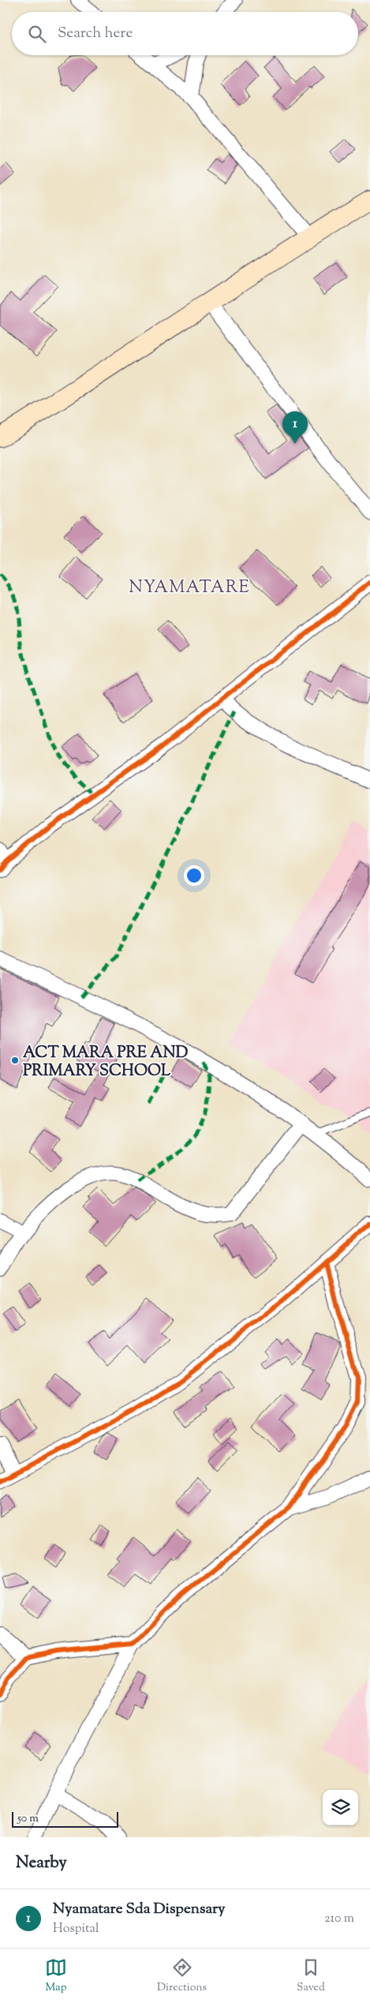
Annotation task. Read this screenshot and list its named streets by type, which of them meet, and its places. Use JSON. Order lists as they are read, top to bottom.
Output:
{
  "districts": ["NYAMATARE"],
  "places": ["ACT MARA PRE AND PRIMARY SCHOOL"],
  "scale_bar": "50 m",
  "page": {
    "search": "Search here",
    "pins": "1",
    "scale": "50 m",
    "heading": "Nearby",
    "list": [
      {
        "mark": "1",
        "name": "Nyamatare Sda Dispensary",
        "note": "Hospital",
        "value": "210 m"
      }
    ],
    "nav": ["Map", "Directions", "Saved"]
  }
}
